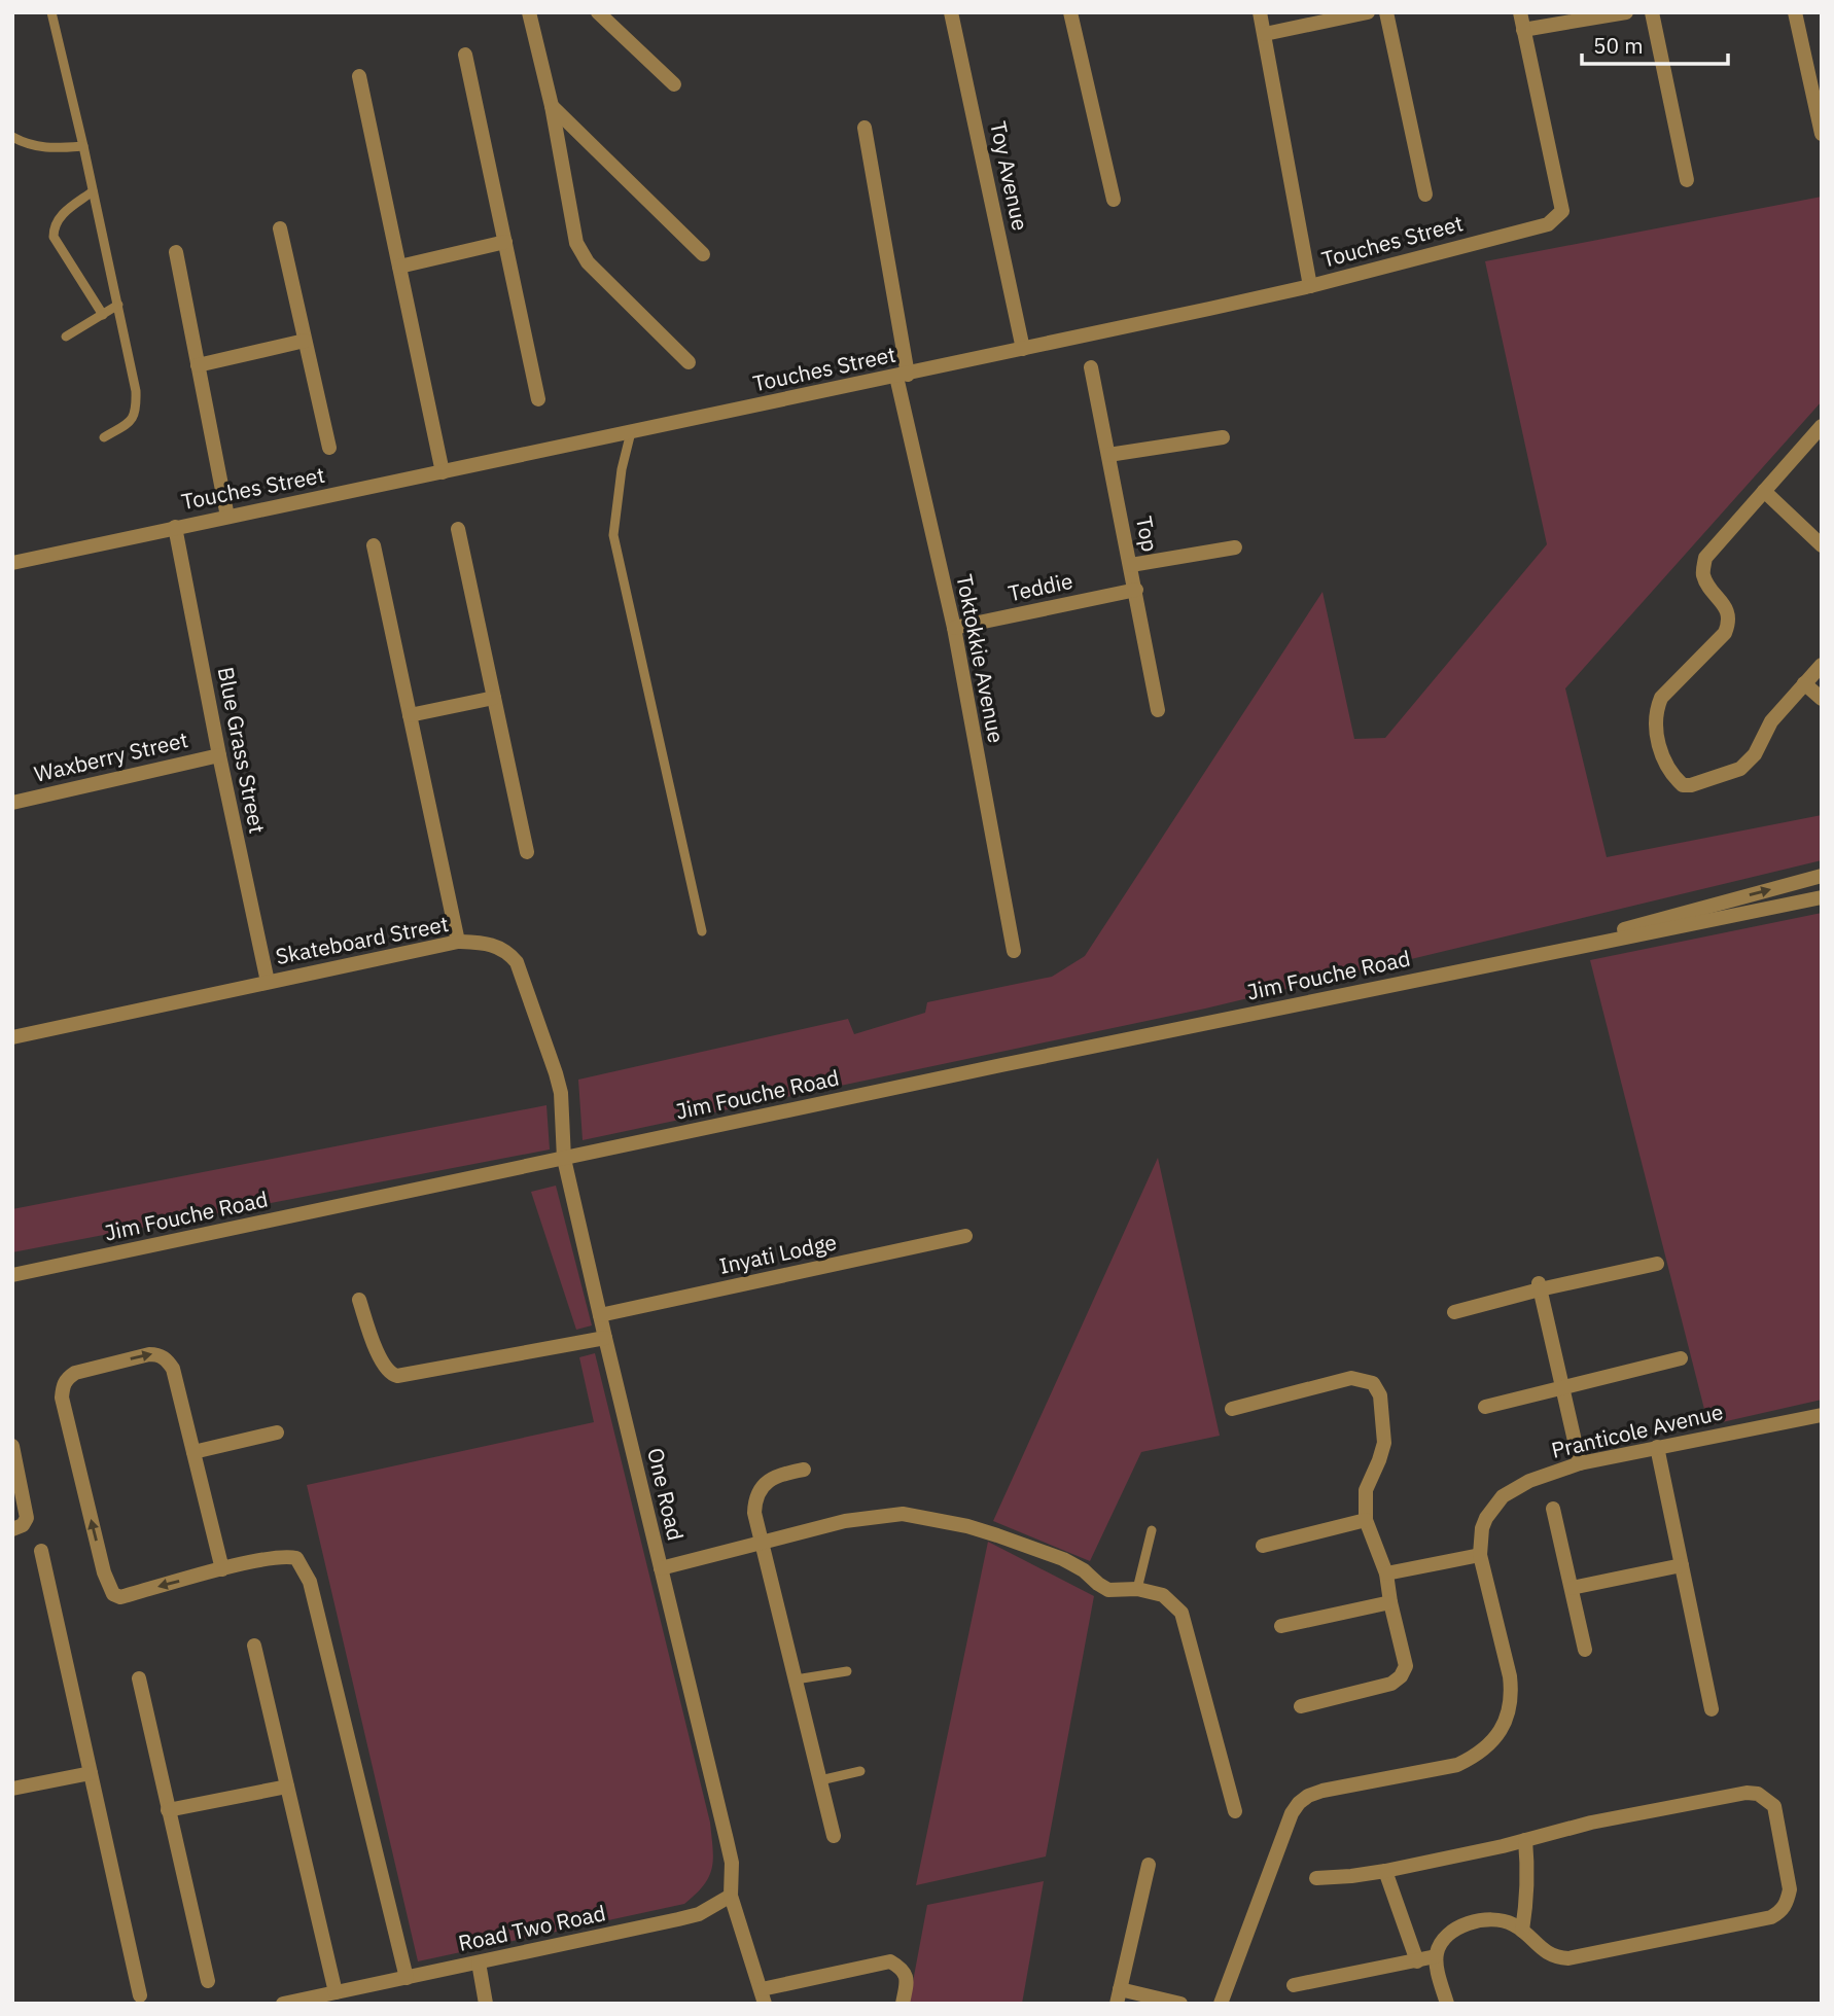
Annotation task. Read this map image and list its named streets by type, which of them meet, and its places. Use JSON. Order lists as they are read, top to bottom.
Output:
{
  "streets": {
    "street": [
      "Toy Avenue",
      "Touches Street",
      "Top",
      "Teddie",
      "Toktokkie Avenue",
      "Blue Grass Street",
      "Waxberry Street",
      "Skateboard Street",
      "Jim Fouche Road",
      "Inyati Lodge",
      "Pranticole Avenue",
      "One Road",
      "Road Two Road"
    ]
  },
  "crossings": [
    ["Toy Avenue", "Touches Street"],
    ["Touches Street", "Toktokkie Avenue"],
    ["Touches Street", "Blue Grass Street"],
    ["Top", "Teddie"],
    ["Teddie", "Toktokkie Avenue"],
    ["Blue Grass Street", "Waxberry Street"],
    ["Blue Grass Street", "Skateboard Street"],
    ["Skateboard Street", "Jim Fouche Road"],
    ["Skateboard Street", "One Road"],
    ["Jim Fouche Road", "One Road"],
    ["Inyati Lodge", "One Road"],
    ["One Road", "Road Two Road"]
  ],
  "scale_bar": "50 m"
}
